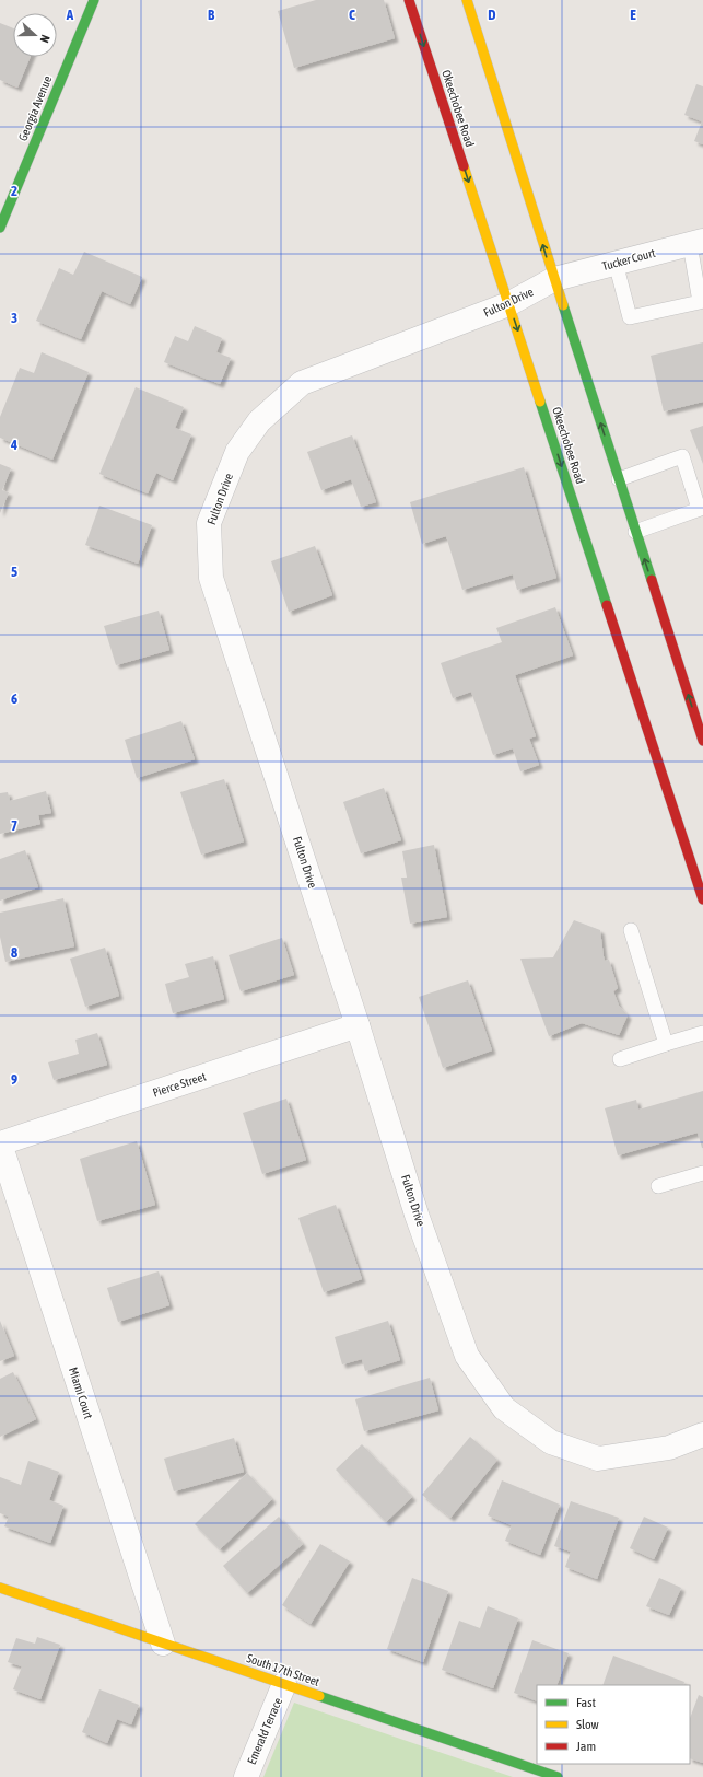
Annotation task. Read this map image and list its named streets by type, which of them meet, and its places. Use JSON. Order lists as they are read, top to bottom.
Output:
{
  "streets": {
    "main road": ["Georgia Avenue", "Okeechobee Road", "South 17th Street"],
    "street": [
      "Tucker Court",
      "Fulton Drive",
      "Pierce Street",
      "Miami Court",
      "Emerald Terrace"
    ]
  },
  "crossings": [
    ["Okeechobee Road", "Fulton Drive"],
    ["Tucker Court", "Fulton Drive"],
    ["Fulton Drive", "Pierce Street"],
    ["Pierce Street", "Miami Court"],
    ["Miami Court", "South 17th Street"],
    ["South 17th Street", "Emerald Terrace"]
  ],
  "legend": ["Fast", "Slow", "Jam"],
  "north": "right",
  "grid": {
    "columns": [
      "A",
      "B",
      "C",
      "D",
      "E"
    ],
    "rows": [
      "2",
      "3",
      "4",
      "5",
      "6",
      "7",
      "8",
      "9"
    ]
  }
}
